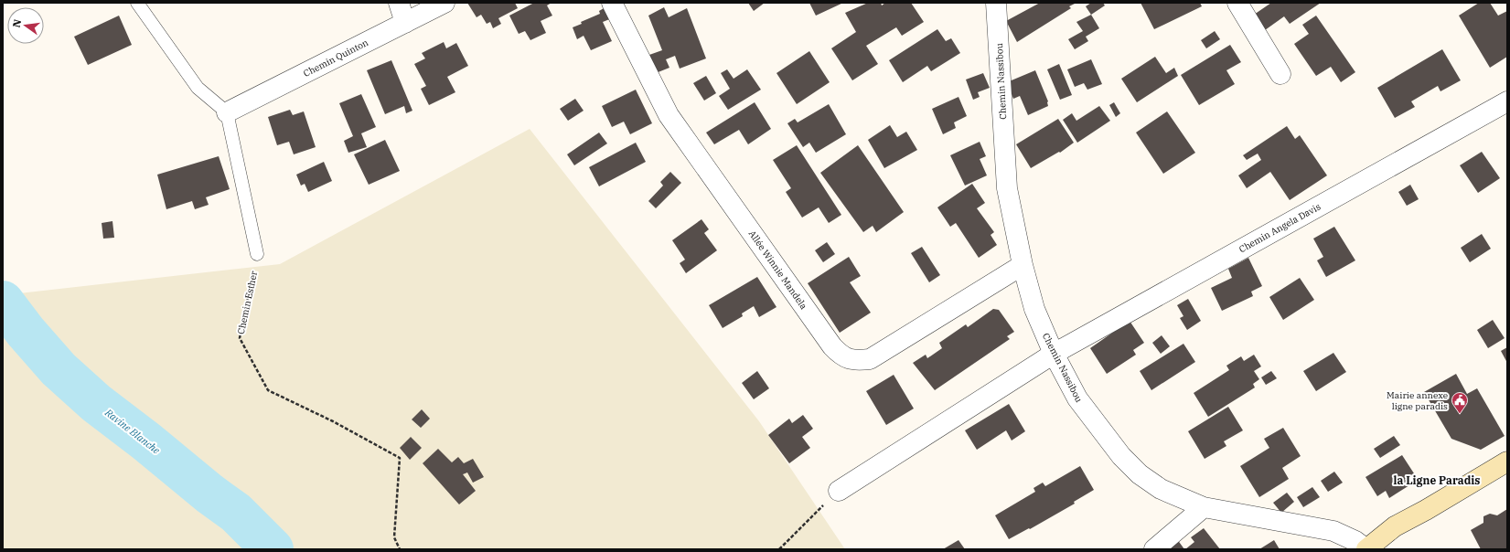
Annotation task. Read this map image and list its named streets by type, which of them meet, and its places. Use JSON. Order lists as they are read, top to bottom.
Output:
{
  "streets": {
    "street": [
      "Chemin Quinton",
      "Chemin Nassibou",
      "Chemin Angela Davis",
      "Allée Winnie Mandela"
    ],
    "path": ["Chemin Esther"]
  },
  "crossings": [
    ["Chemin Nassibou", "Chemin Angela Davis"],
    ["Chemin Nassibou", "Allée Winnie Mandela"]
  ],
  "districts": ["la Ligne Paradis"],
  "water": ["Ravine Blanche"],
  "places": {
    "public building": ["Mairie annexe ligne paradis"]
  },
  "north": "left"
}
